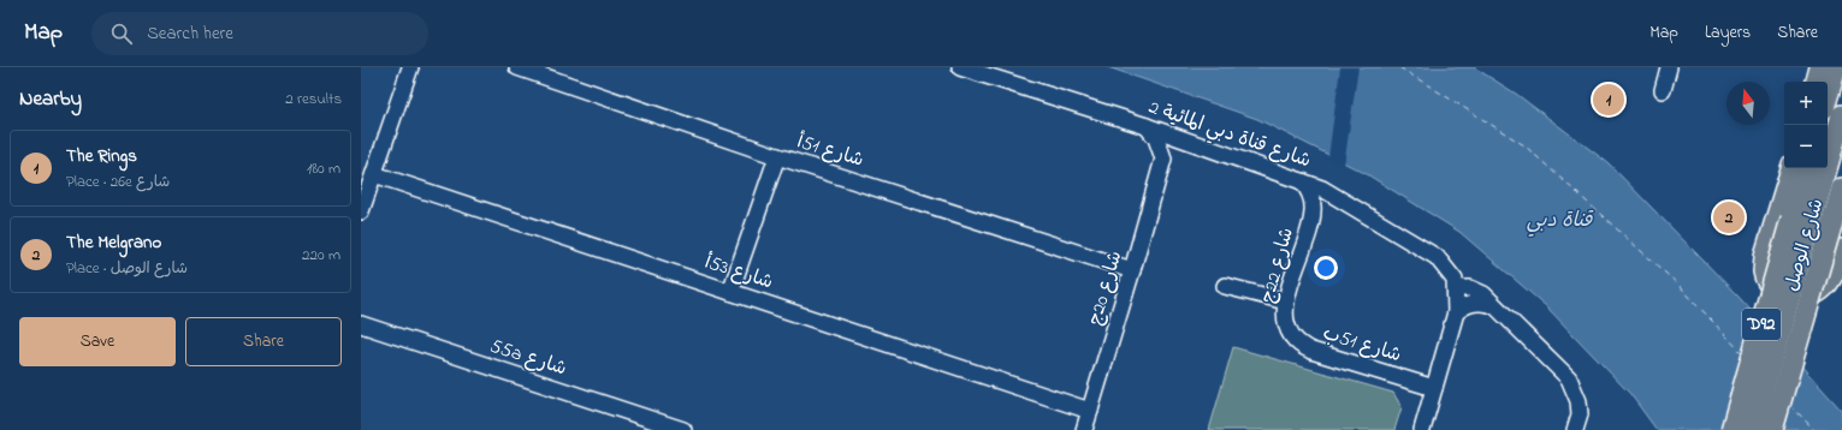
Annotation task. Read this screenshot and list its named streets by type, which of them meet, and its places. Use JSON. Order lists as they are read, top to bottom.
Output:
{
  "streets": {
    "main road": ["شارع الوصل", "D92"],
    "street": [
      "شارع قناة دبي المائية 2",
      "شارع 51أ",
      "شارع 22ج",
      "شارع 53أ",
      "شارع 20ج",
      "شارع 51ب",
      "55a شارع"
    ]
  },
  "crossings": [
    ["شارع قناة دبي المائية 2", "شارع 22ج"],
    ["شارع قناة دبي المائية 2", "شارع 51ب"],
    ["شارع 51أ", "شارع 20ج"],
    ["شارع 22ج", "شارع 51ب"],
    ["شارع 53أ", "شارع 20ج"]
  ],
  "water": ["قناة دبي"],
  "north": "top",
  "page": {
    "header": "Map",
    "search": "Search here",
    "nav": ["Map", "Layers", "Share"],
    "heading": ["Nearby", "2 results"],
    "map_buttons": ["+", "−"],
    "pins": ["1", "2"],
    "list": [
      {
        "mark": "1",
        "name": "The Rings",
        "note": "Place · 26e شارع",
        "value": "180 m"
      },
      {
        "mark": "2",
        "name": "The Melgrano",
        "note": "Place · شارع الوصل",
        "value": "220 m"
      }
    ],
    "buttons": ["Save", "Share"]
  }
}
